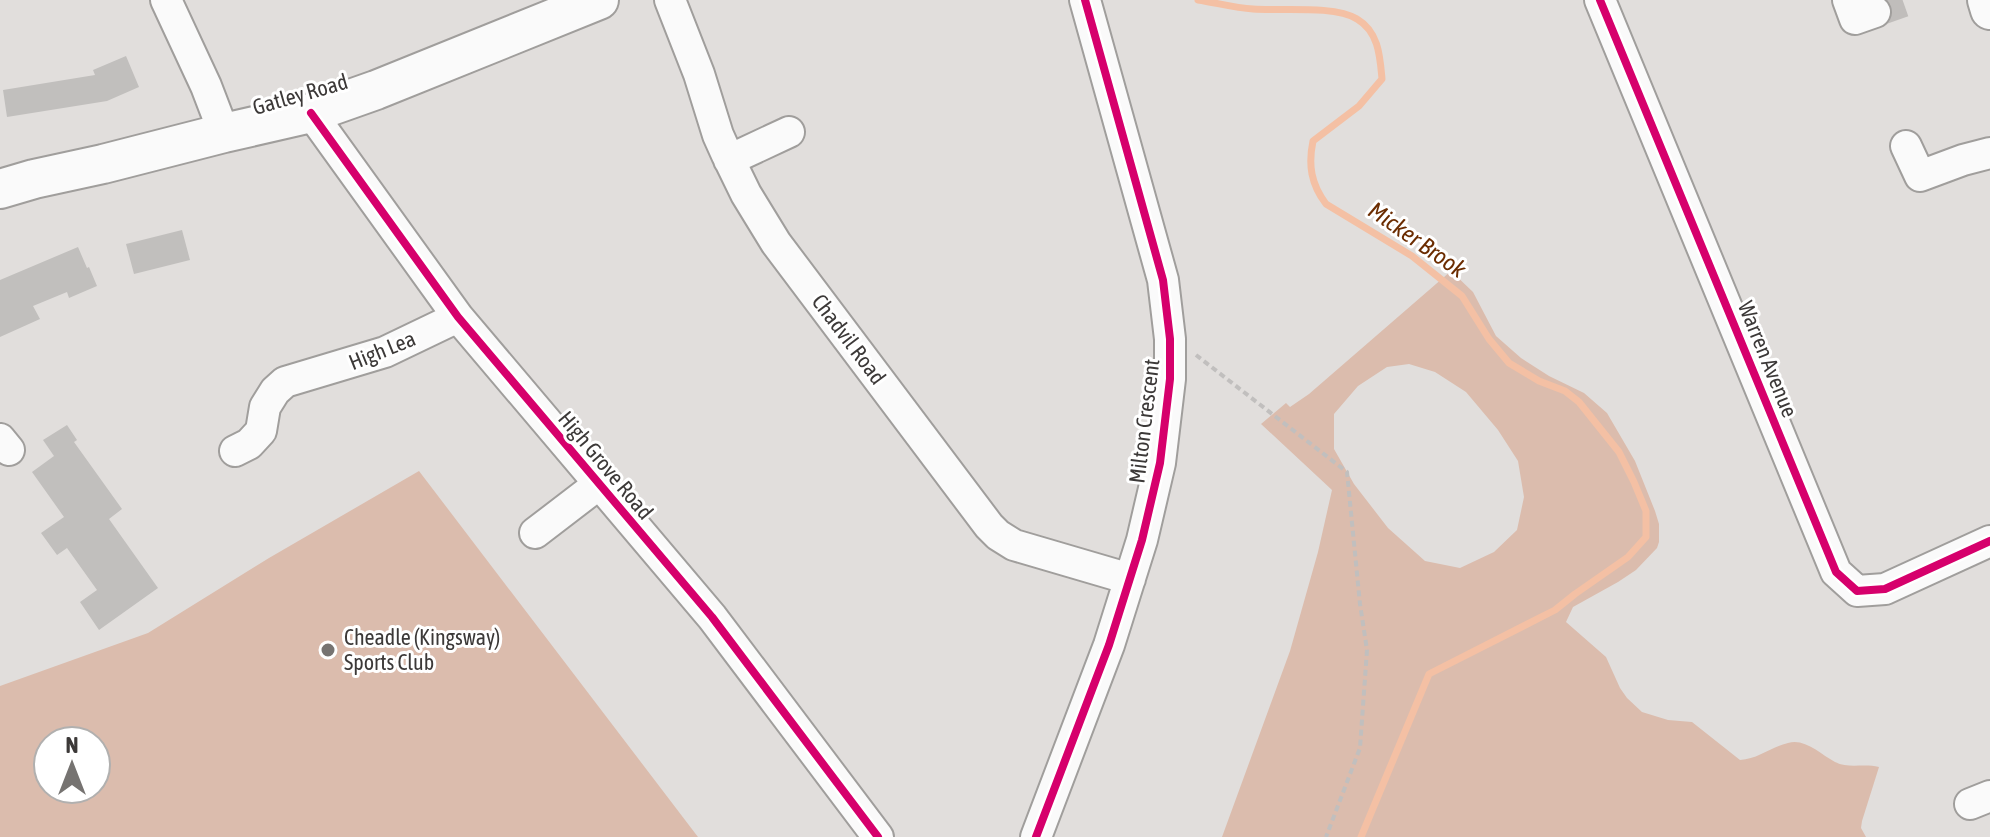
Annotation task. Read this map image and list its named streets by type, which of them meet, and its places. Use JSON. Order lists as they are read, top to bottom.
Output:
{
  "streets": {
    "main road": ["Gatley Road"],
    "street": [
      "Chadvil Road",
      "High Lea",
      "Warren Avenue",
      "Milton Crescent",
      "High Grove Road"
    ]
  },
  "crossings": [
    ["Gatley Road", "High Grove Road"],
    ["Chadvil Road", "Milton Crescent"],
    ["High Lea", "High Grove Road"]
  ],
  "water": ["Micker Brook"],
  "places": ["Cheadle (Kingsway) Sports Club"],
  "north": "top"
}
